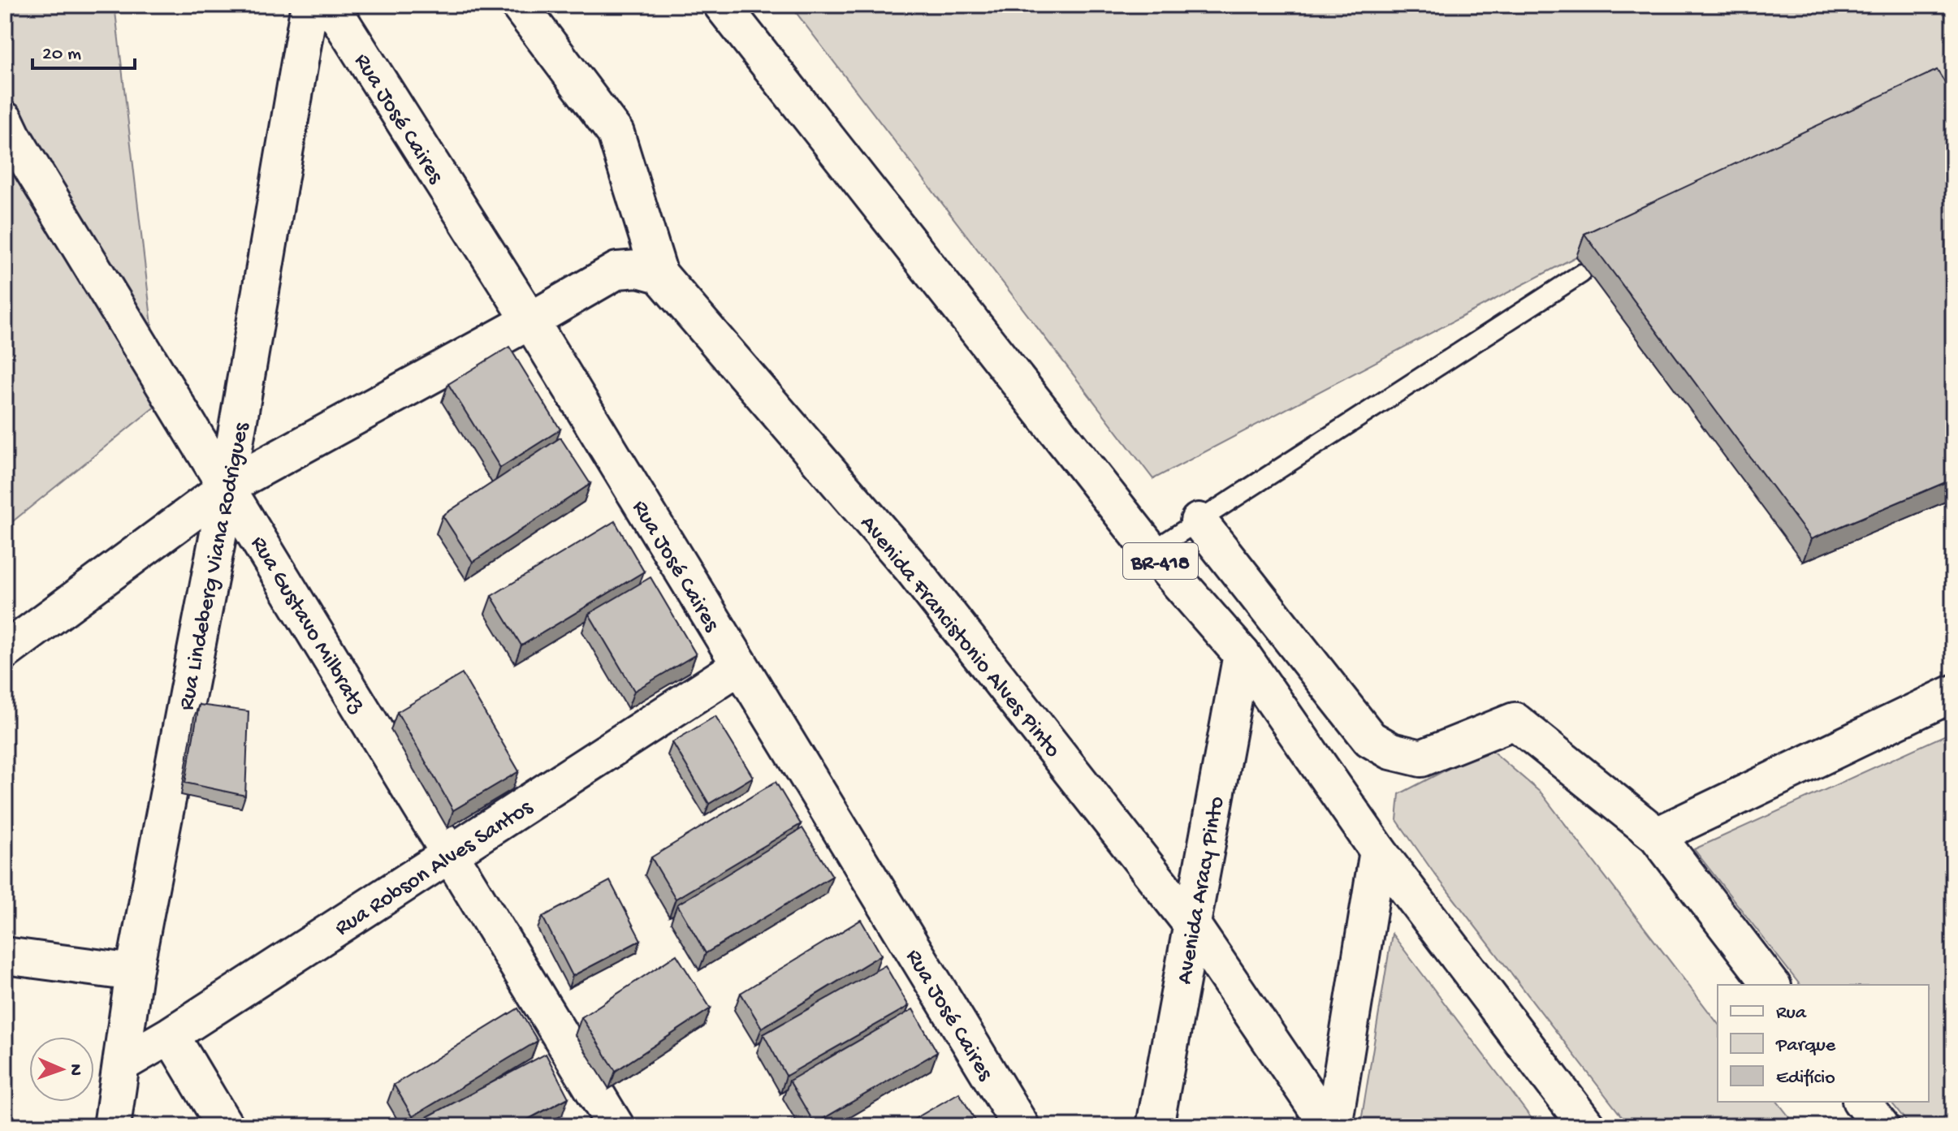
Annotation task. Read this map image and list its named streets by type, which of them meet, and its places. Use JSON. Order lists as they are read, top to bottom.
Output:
{
  "streets": {
    "street": [
      "Rua José Caires",
      "BR-418",
      "Rua Lindeberg Viana Rodrigues",
      "Rua Gustavo Milbratz",
      "Avenida Francistonio Alves Pinto",
      "Rua Robson Alves Santos",
      "Avenida Aracy Pinto"
    ]
  },
  "crossings": [
    ["Rua José Caires", "Rua Robson Alves Santos"],
    ["BR-418", "Avenida Aracy Pinto"],
    ["Rua Lindeberg Viana Rodrigues", "Rua Gustavo Milbratz"],
    ["Rua Lindeberg Viana Rodrigues", "Rua Robson Alves Santos"],
    ["Rua Gustavo Milbratz", "Rua Robson Alves Santos"],
    ["Avenida Francistonio Alves Pinto", "Avenida Aracy Pinto"]
  ],
  "legend": ["Rua", "Parque", "Edifício"],
  "scale_bar": "20 m",
  "north": "right"
}
